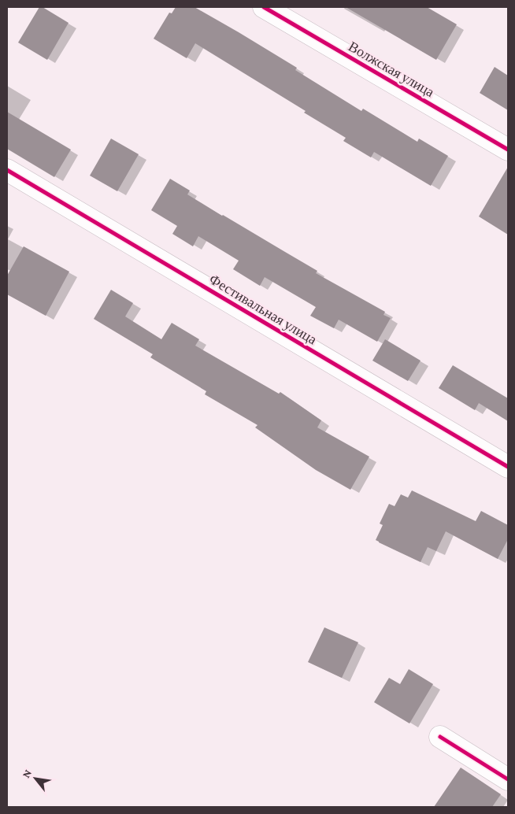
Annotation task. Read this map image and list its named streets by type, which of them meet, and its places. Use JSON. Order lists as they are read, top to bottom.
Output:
{
  "streets": {
    "street": ["Волжская улица", "Фестивальная улица"]
  },
  "north": "top left"
}
